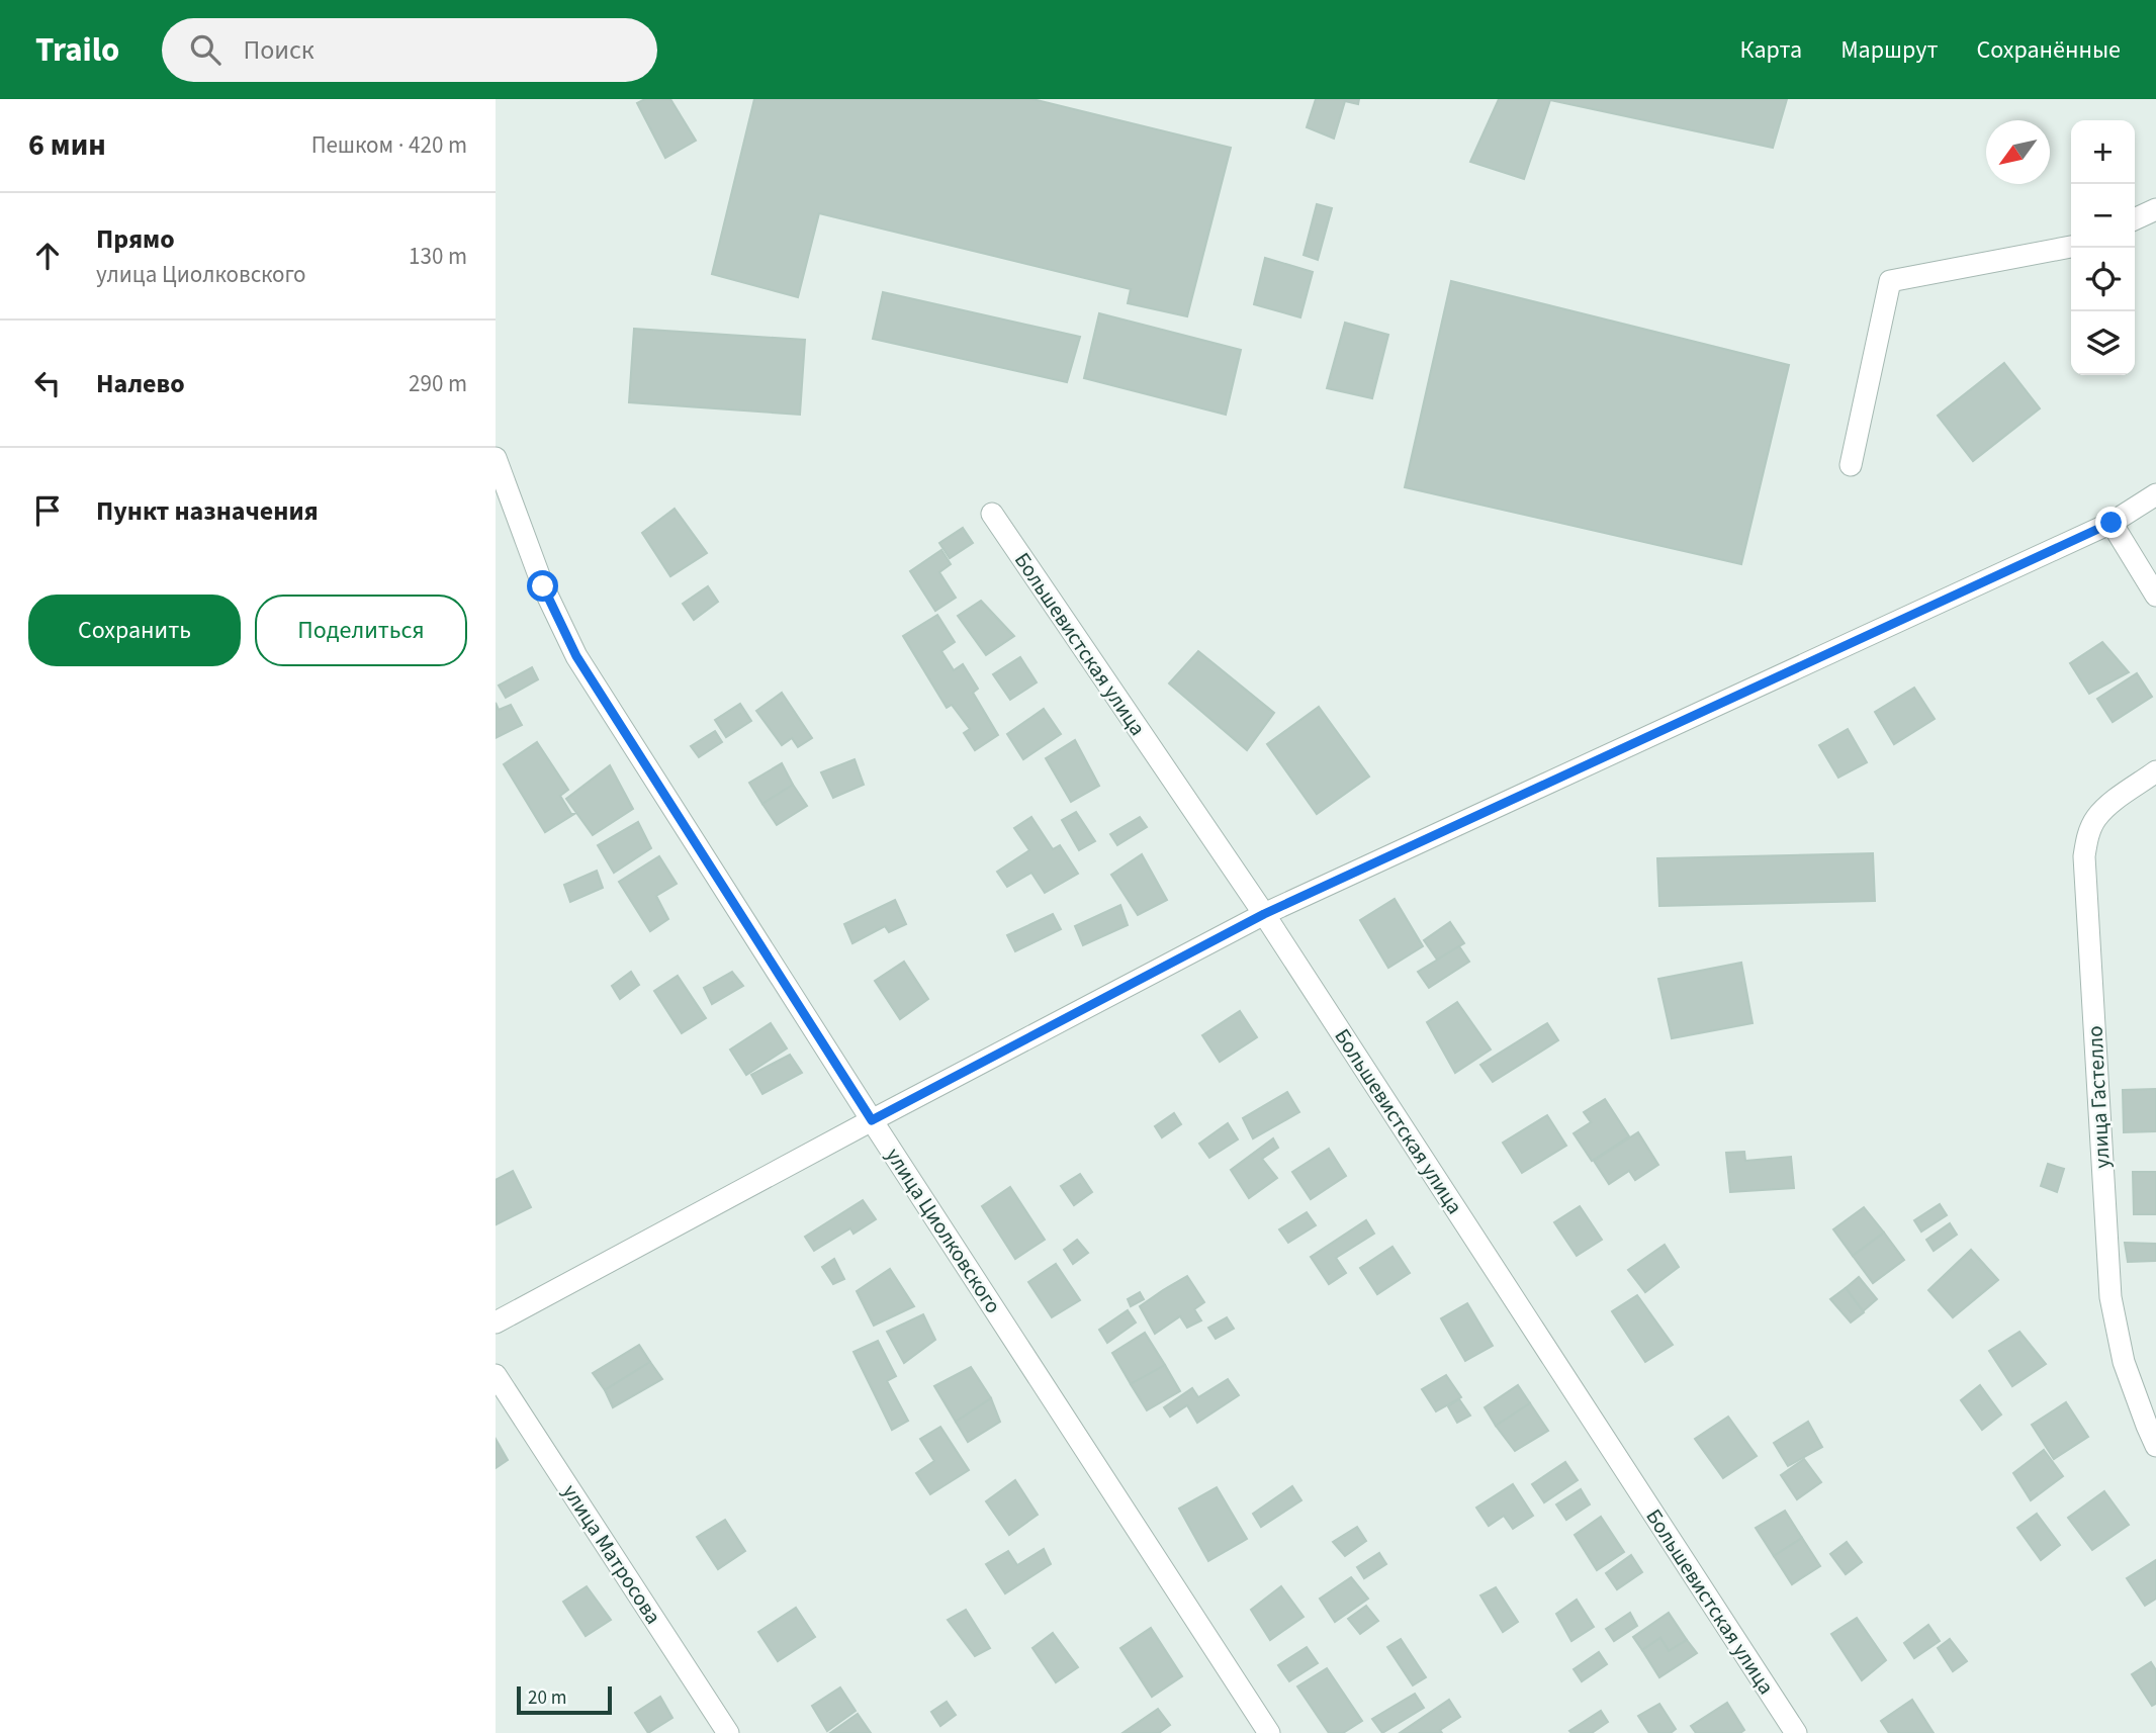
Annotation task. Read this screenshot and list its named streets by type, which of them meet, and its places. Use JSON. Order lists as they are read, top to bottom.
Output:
{
  "streets": {
    "street": [
      "Большевистская улица",
      "улица Гастелло",
      "улица Циолковского",
      "улица Матросова"
    ]
  },
  "scale_bar": "20 m",
  "north": "bottom left",
  "page": {
    "header": "Trailo",
    "search": "Поиск",
    "nav": ["Карта", "Маршрут", "Сохранённые"],
    "heading": ["6 мин", "Пешком · 420 m"],
    "map_buttons": ["+", "−"],
    "list": [
      ["Прямо", "улица Циолковского", "130 m"],
      ["Налево", "290 m"],
      "Пункт назначения"
    ],
    "buttons": ["Сохранить", "Поделиться"],
    "scale": "20 m"
  }
}
